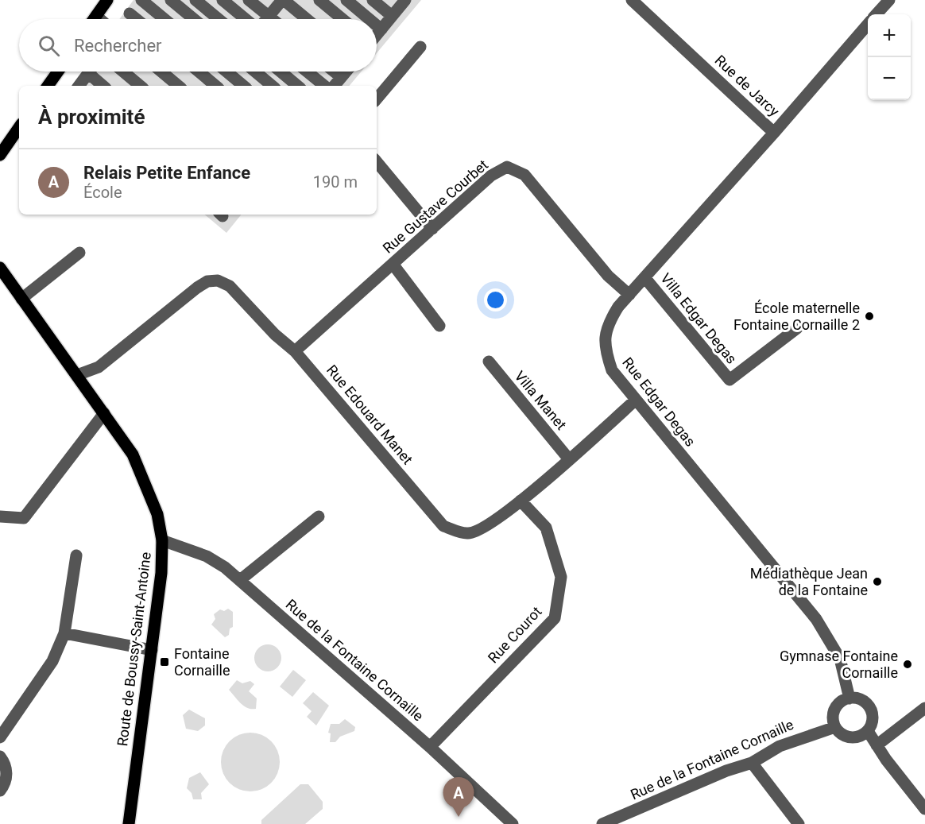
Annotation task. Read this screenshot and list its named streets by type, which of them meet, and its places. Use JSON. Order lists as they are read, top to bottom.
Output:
{
  "streets": {
    "main road": ["Route de Boussy-Saint-Antoine"],
    "street": [
      "Rue de Jarcy",
      "Rue Gustave Courbet",
      "Villa Edgar Degas",
      "Villa Manet",
      "Rue Edgar Degas",
      "Rue Edouard Manet",
      "Rue Courot",
      "Rue de la Fontaine Cornaille"
    ]
  },
  "crossings": [
    ["Rue de Jarcy", "Rue Edgar Degas"],
    ["Rue Gustave Courbet", "Rue Edgar Degas"],
    ["Rue Gustave Courbet", "Rue Edouard Manet"],
    ["Villa Edgar Degas", "Rue Edgar Degas"],
    ["Villa Manet", "Rue Edouard Manet"],
    ["Rue Edgar Degas", "Rue Edouard Manet"],
    ["Rue Edgar Degas", "Rue de la Fontaine Cornaille"],
    ["Rue Edouard Manet", "Rue Courot"],
    ["Rue Edouard Manet", "Route de Boussy-Saint-Antoine"],
    ["Rue Courot", "Rue de la Fontaine Cornaille"],
    ["Route de Boussy-Saint-Antoine", "Rue de la Fontaine Cornaille"]
  ],
  "places": {
    "other": ["École maternelle Fontaine Cornaille 2", "Médiathèque Jean de la Fontaine", "Gymnase Fontaine Cornaille"],
    "transit": ["Fontaine Cornaille"]
  },
  "page": {
    "map_buttons": ["+", "−"],
    "search": "Rechercher",
    "heading": "À proximité",
    "list": [
      {
        "mark": "A",
        "name": "Relais Petite Enfance",
        "note": "École",
        "value": "190 m"
      }
    ],
    "pins": "A"
  }
}
